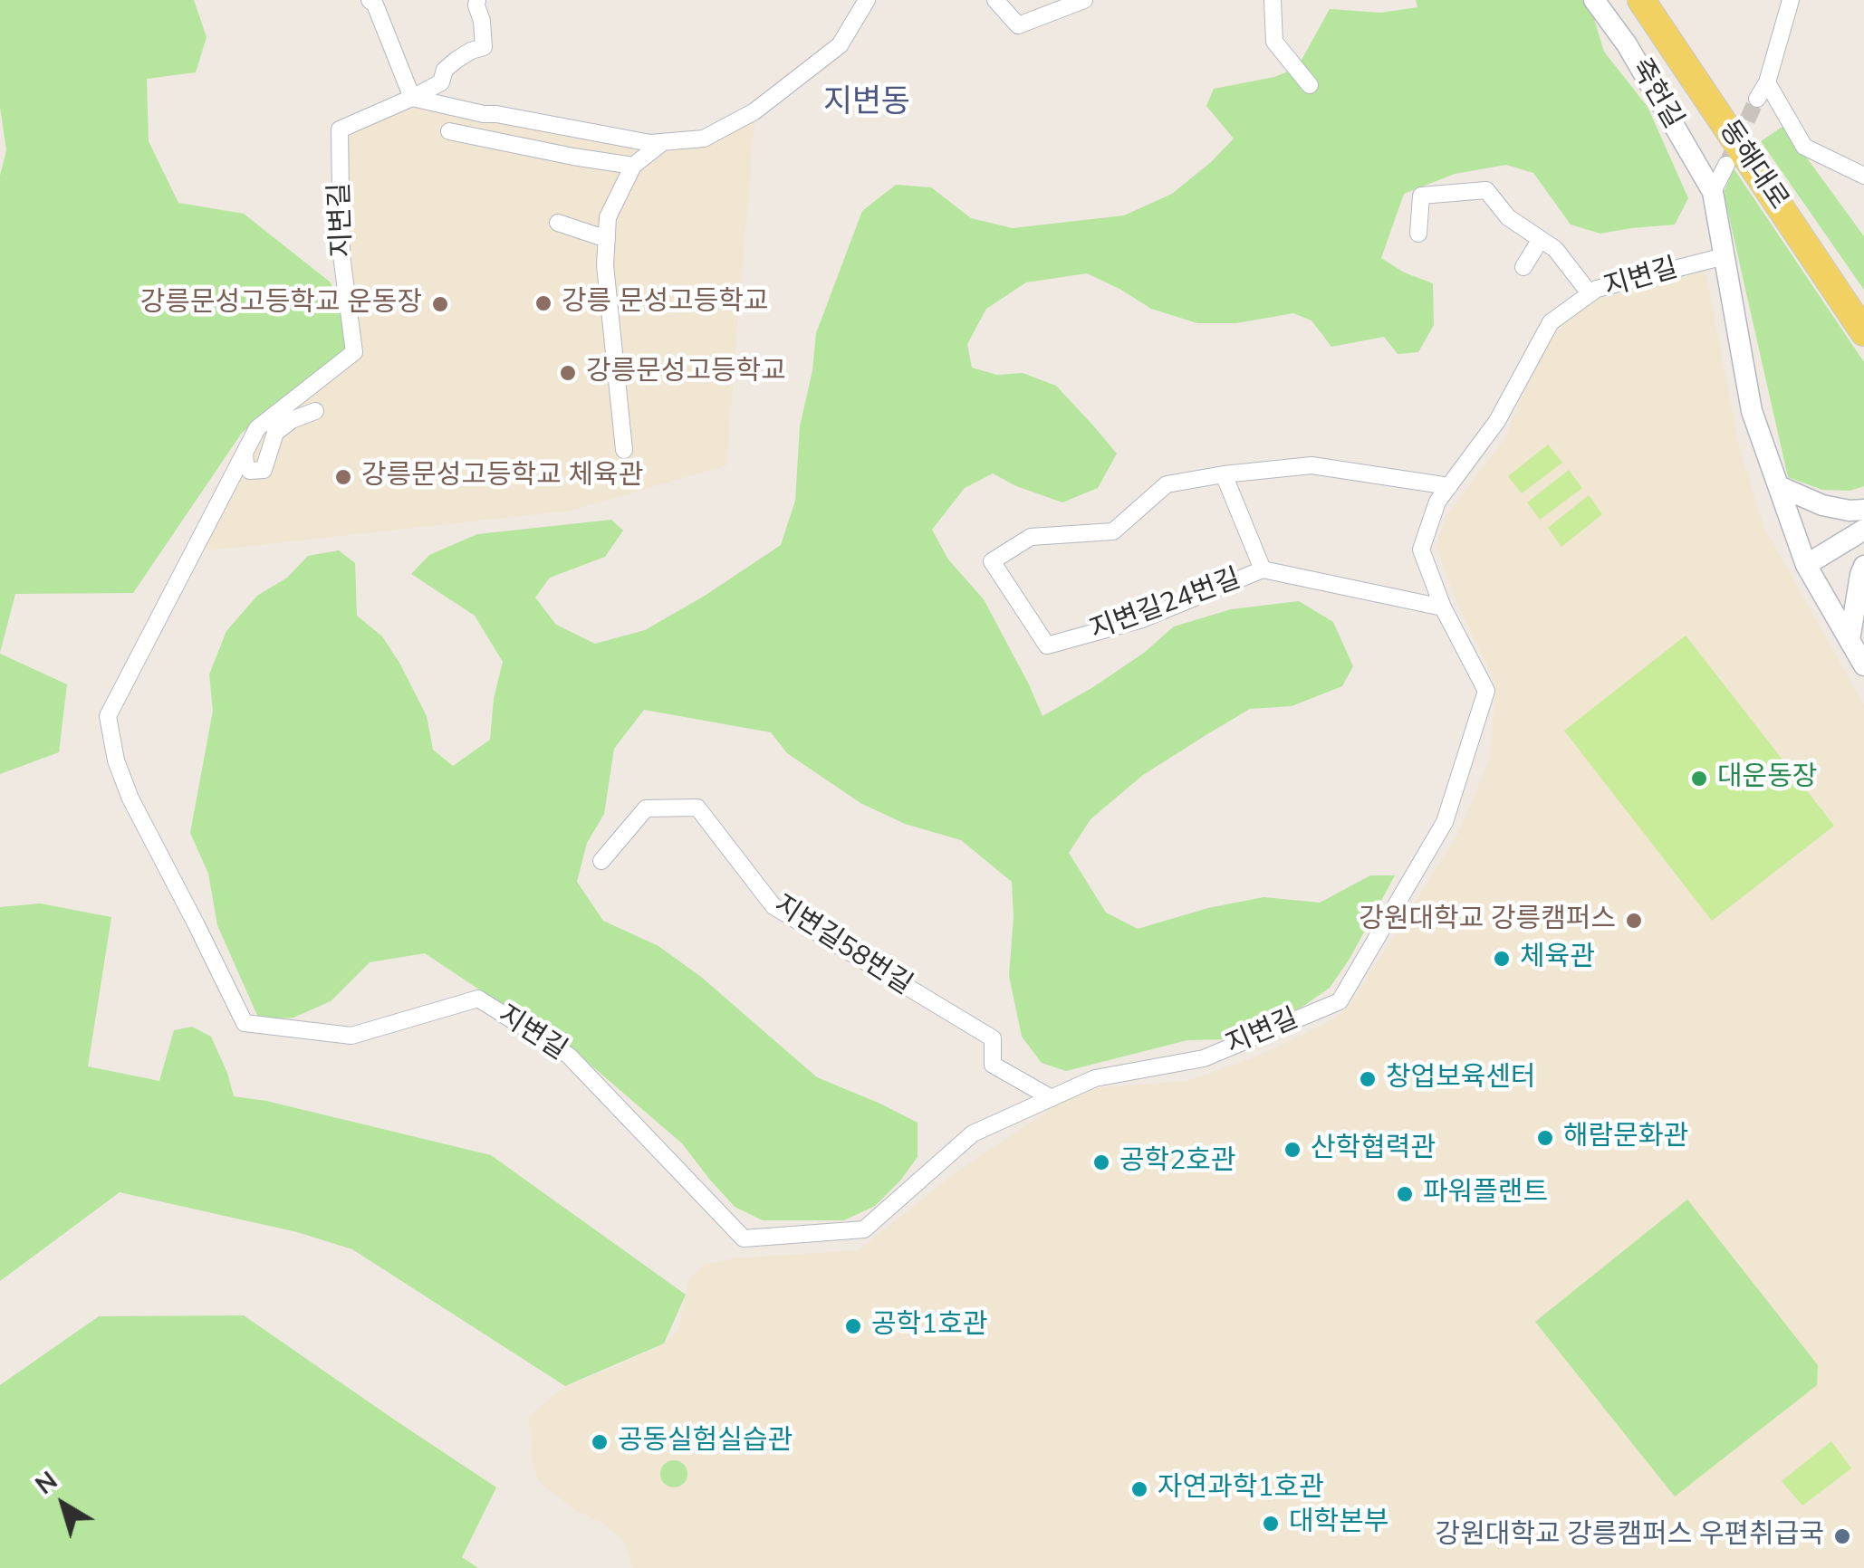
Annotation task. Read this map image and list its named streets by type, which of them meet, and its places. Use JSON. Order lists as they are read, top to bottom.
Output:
{
  "streets": {
    "main road": ["동해대로"],
    "street": [
      "죽헌길",
      "지변길",
      "지변길24번길",
      "지변길58번길"
    ]
  },
  "crossings": [
    ["죽헌길", "지변길"],
    ["지변길", "지변길24번길"],
    ["지변길", "지변길58번길"]
  ],
  "districts": ["지변동"],
  "places": [
    "강릉 문성고등학교",
    "강릉문성고등학교 운동장",
    "강릉문성고등학교",
    "강릉문성고등학교 체육관",
    "대운동장",
    "강원대학교 강릉캠퍼스",
    "체육관",
    "창업보육센터",
    "해람문화관",
    "산학협력관",
    "공학2호관",
    "파워플랜트",
    "공학1호관",
    "공동실험실습관",
    "자연과학1호관",
    "대학본부",
    "강원대학교 강릉캠퍼스 우편취급국"
  ],
  "north": "top left"
}
